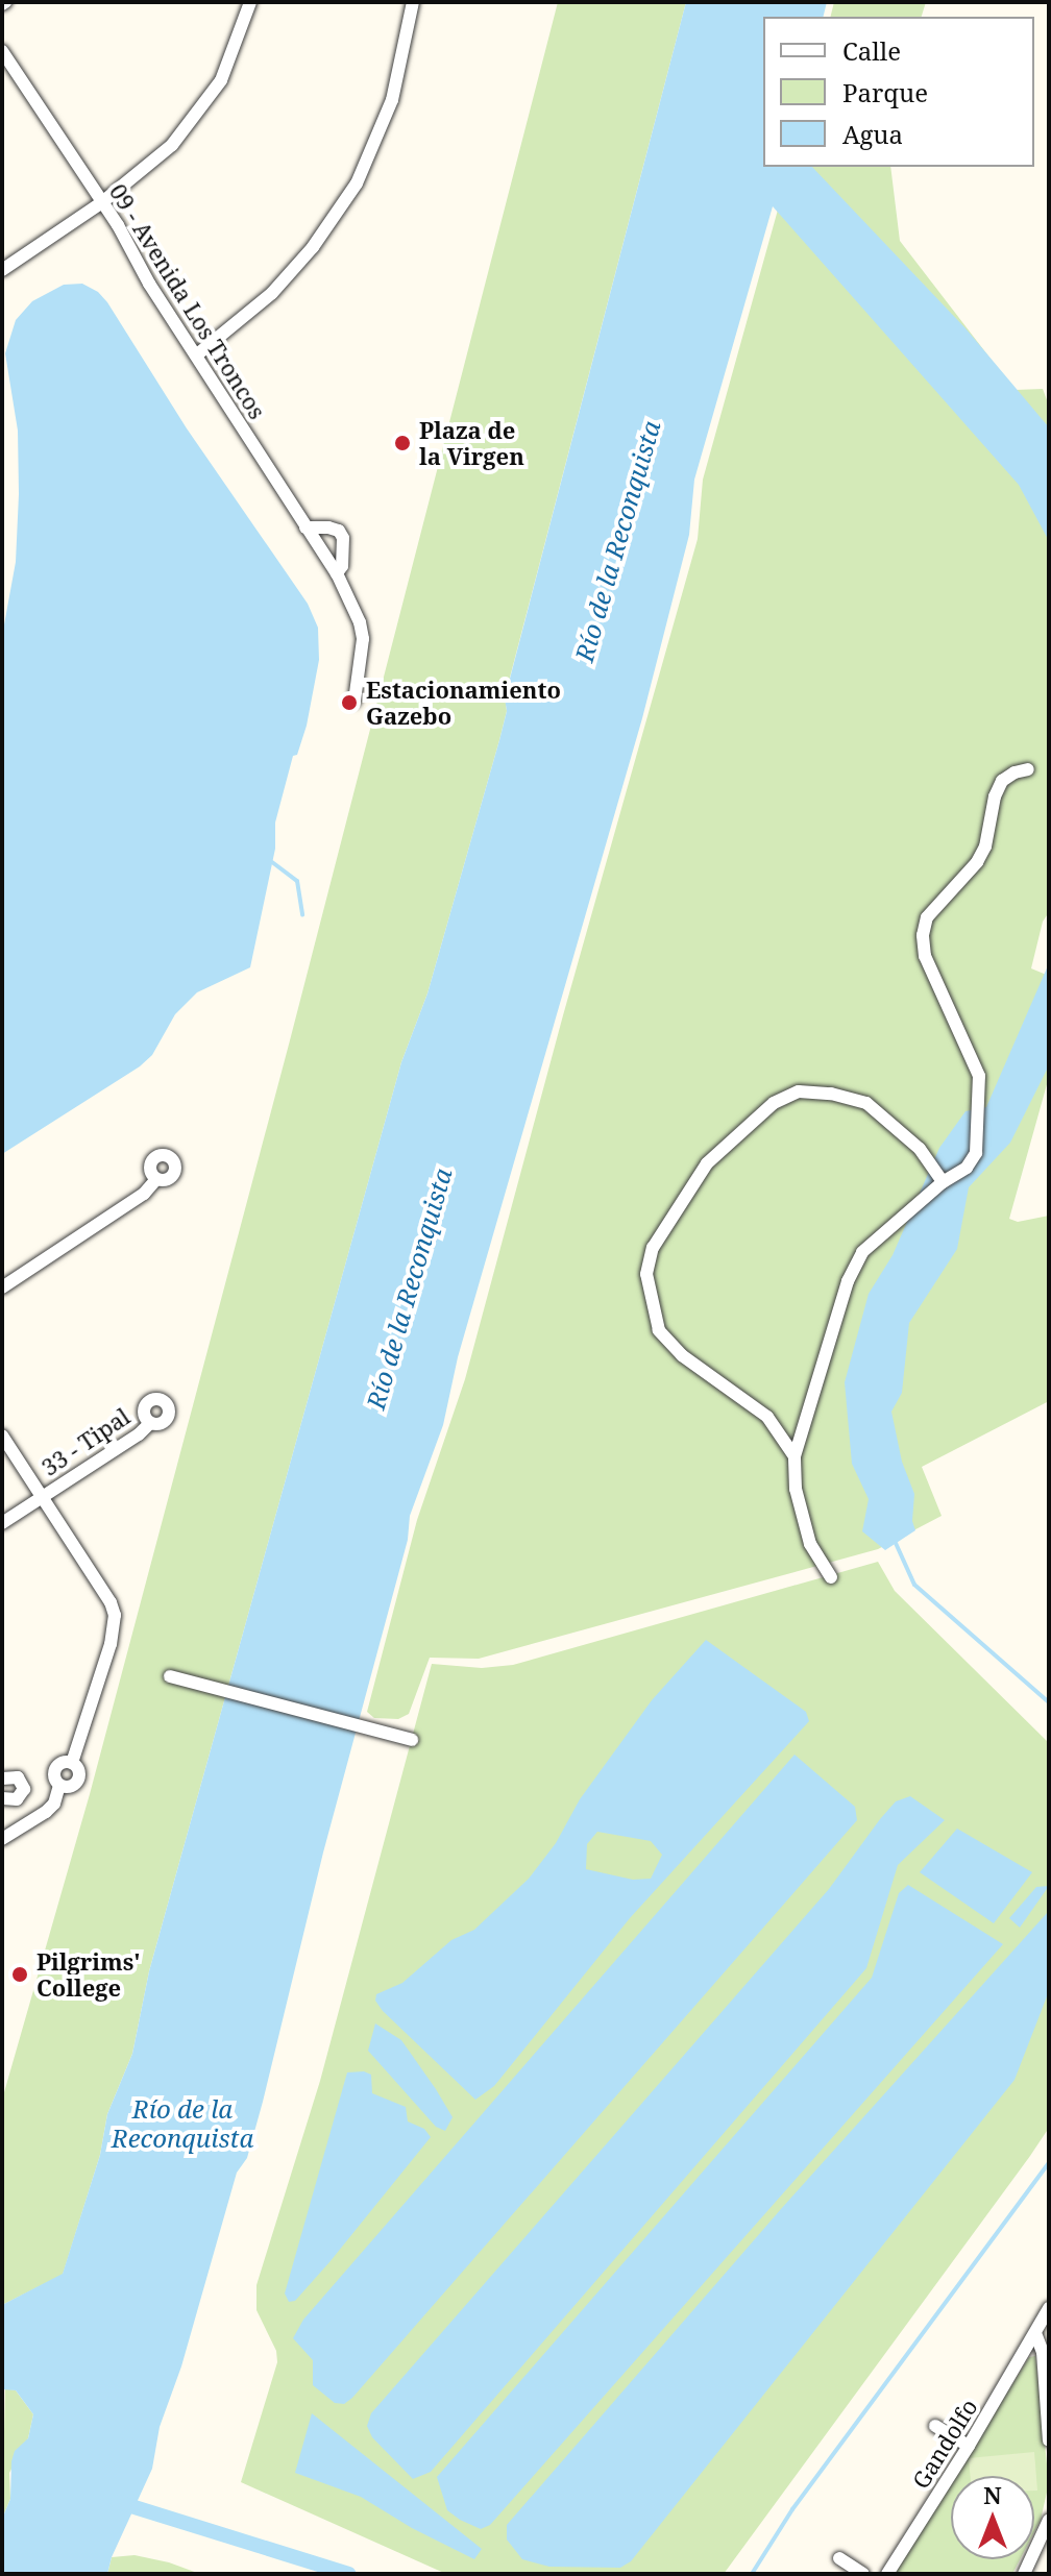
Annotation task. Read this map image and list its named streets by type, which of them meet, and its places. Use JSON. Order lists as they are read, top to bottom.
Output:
{
  "streets": {
    "street": ["09 - Avenida Los Troncos", "33 - Tipal", "Gandolfo"]
  },
  "water": ["Río de la Reconquista"],
  "places": ["Plaza de la Virgen", "Estacionamiento Gazebo", "Pilgrims' College"],
  "legend": ["Calle", "Parque", "Agua"],
  "north": "top"
}
